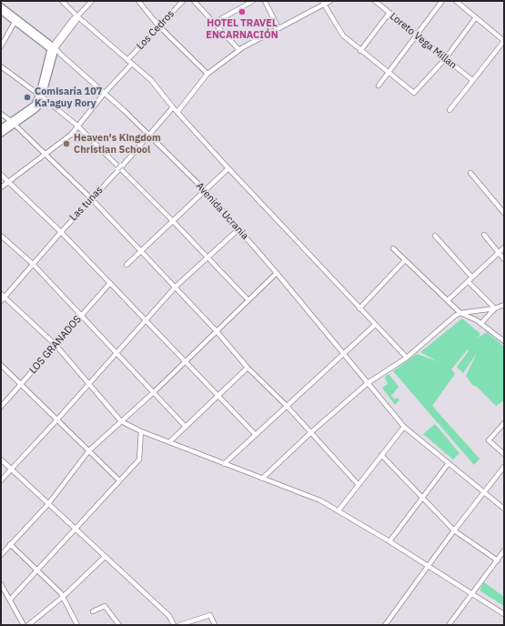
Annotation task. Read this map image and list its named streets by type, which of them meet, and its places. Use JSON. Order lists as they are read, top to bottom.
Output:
{
  "streets": {
    "main road": ["Avenida Ucrania"],
    "street": [
      "Los Cedros",
      "Loreto Vega Millan",
      "Las tunas",
      "LOS GRANADOS"
    ]
  },
  "crossings": [
    ["Las tunas", "Avenida Ucrania"]
  ],
  "places": ["HOTEL TRAVEL ENCARNACIÓN", "Comisaría 107 Ka'aguy Rory", "Heaven's Kingdom Christian School"]
}
